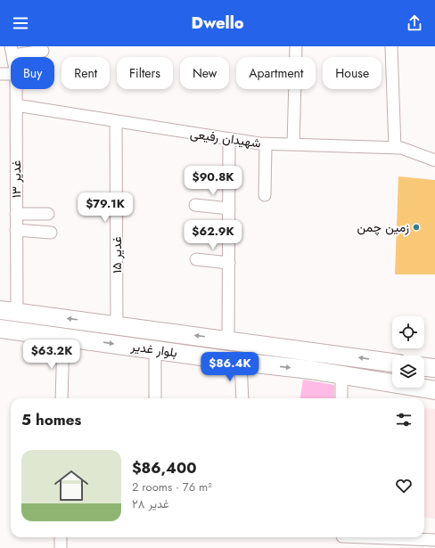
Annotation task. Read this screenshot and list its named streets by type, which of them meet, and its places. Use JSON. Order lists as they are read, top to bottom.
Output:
{
  "streets": {
    "main road": ["بلوار غدیر"],
    "street": ["شهیدان رفیعی", "۱۳ غدیر", "۱۵ غدیر"]
  },
  "crossings": [
    ["شهیدان رفیعی", "۱۳ غدیر"],
    ["شهیدان رفیعی", "۱۵ غدیر"],
    ["۱۳ غدیر", "بلوار غدیر"],
    ["۱۵ غدیر", "بلوار غدیر"]
  ],
  "places": ["زمین چمن"],
  "page": {
    "header": "Dwello",
    "chip": [
      "Buy",
      "Rent",
      "Filters",
      "New",
      "Apartment",
      "House"
    ],
    "price": [
      "$90.8K",
      "$79.1K",
      "$62.9K",
      "$63.2K",
      "$86.4K"
    ],
    "heading": "5 homes",
    "list": [
      {
        "name": "$86,400",
        "note": "2 rooms · 76 m² · ۲۸ غدیر"
      }
    ]
  }
}
